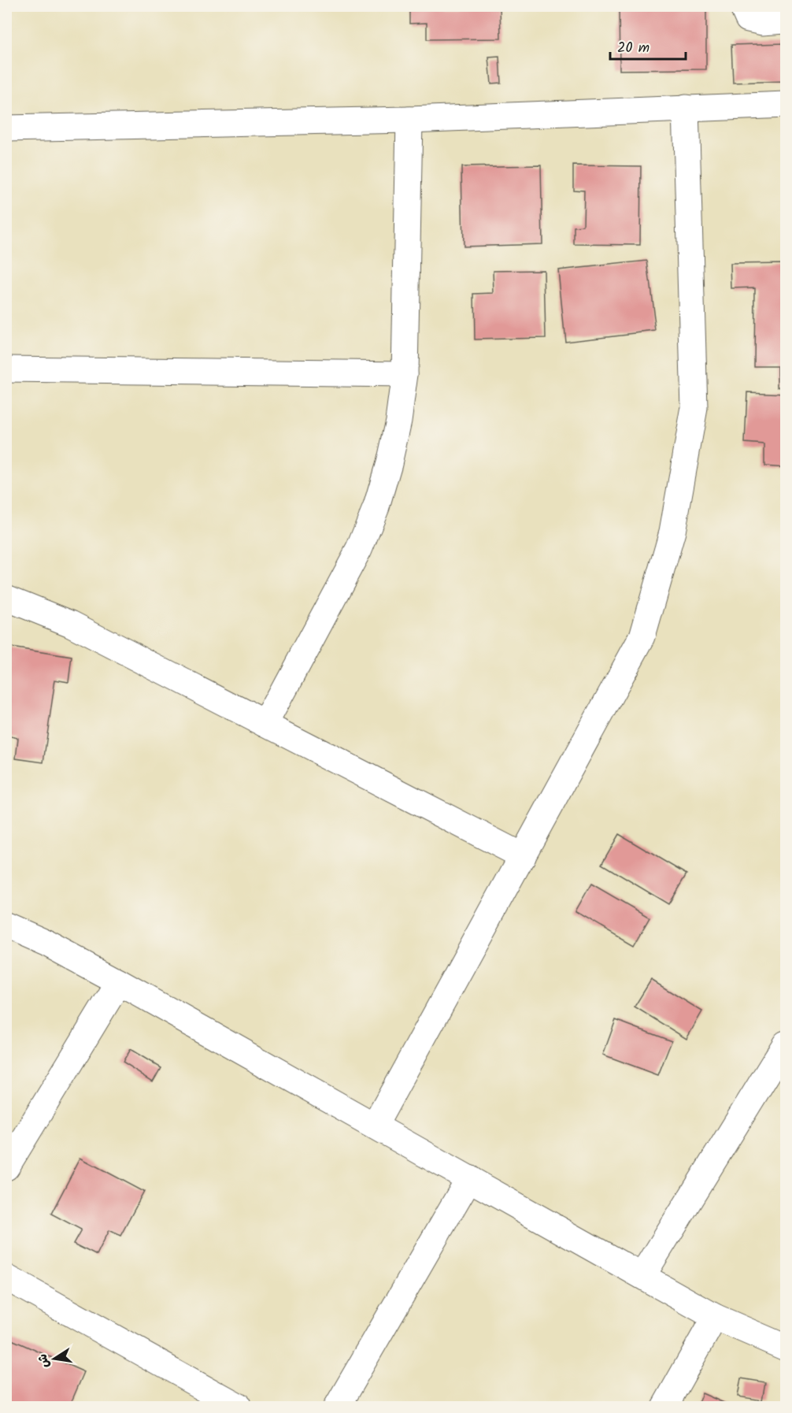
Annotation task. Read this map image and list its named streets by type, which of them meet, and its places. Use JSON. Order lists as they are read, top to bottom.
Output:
{
  "scale_bar": "20 m",
  "north": "left"
}
